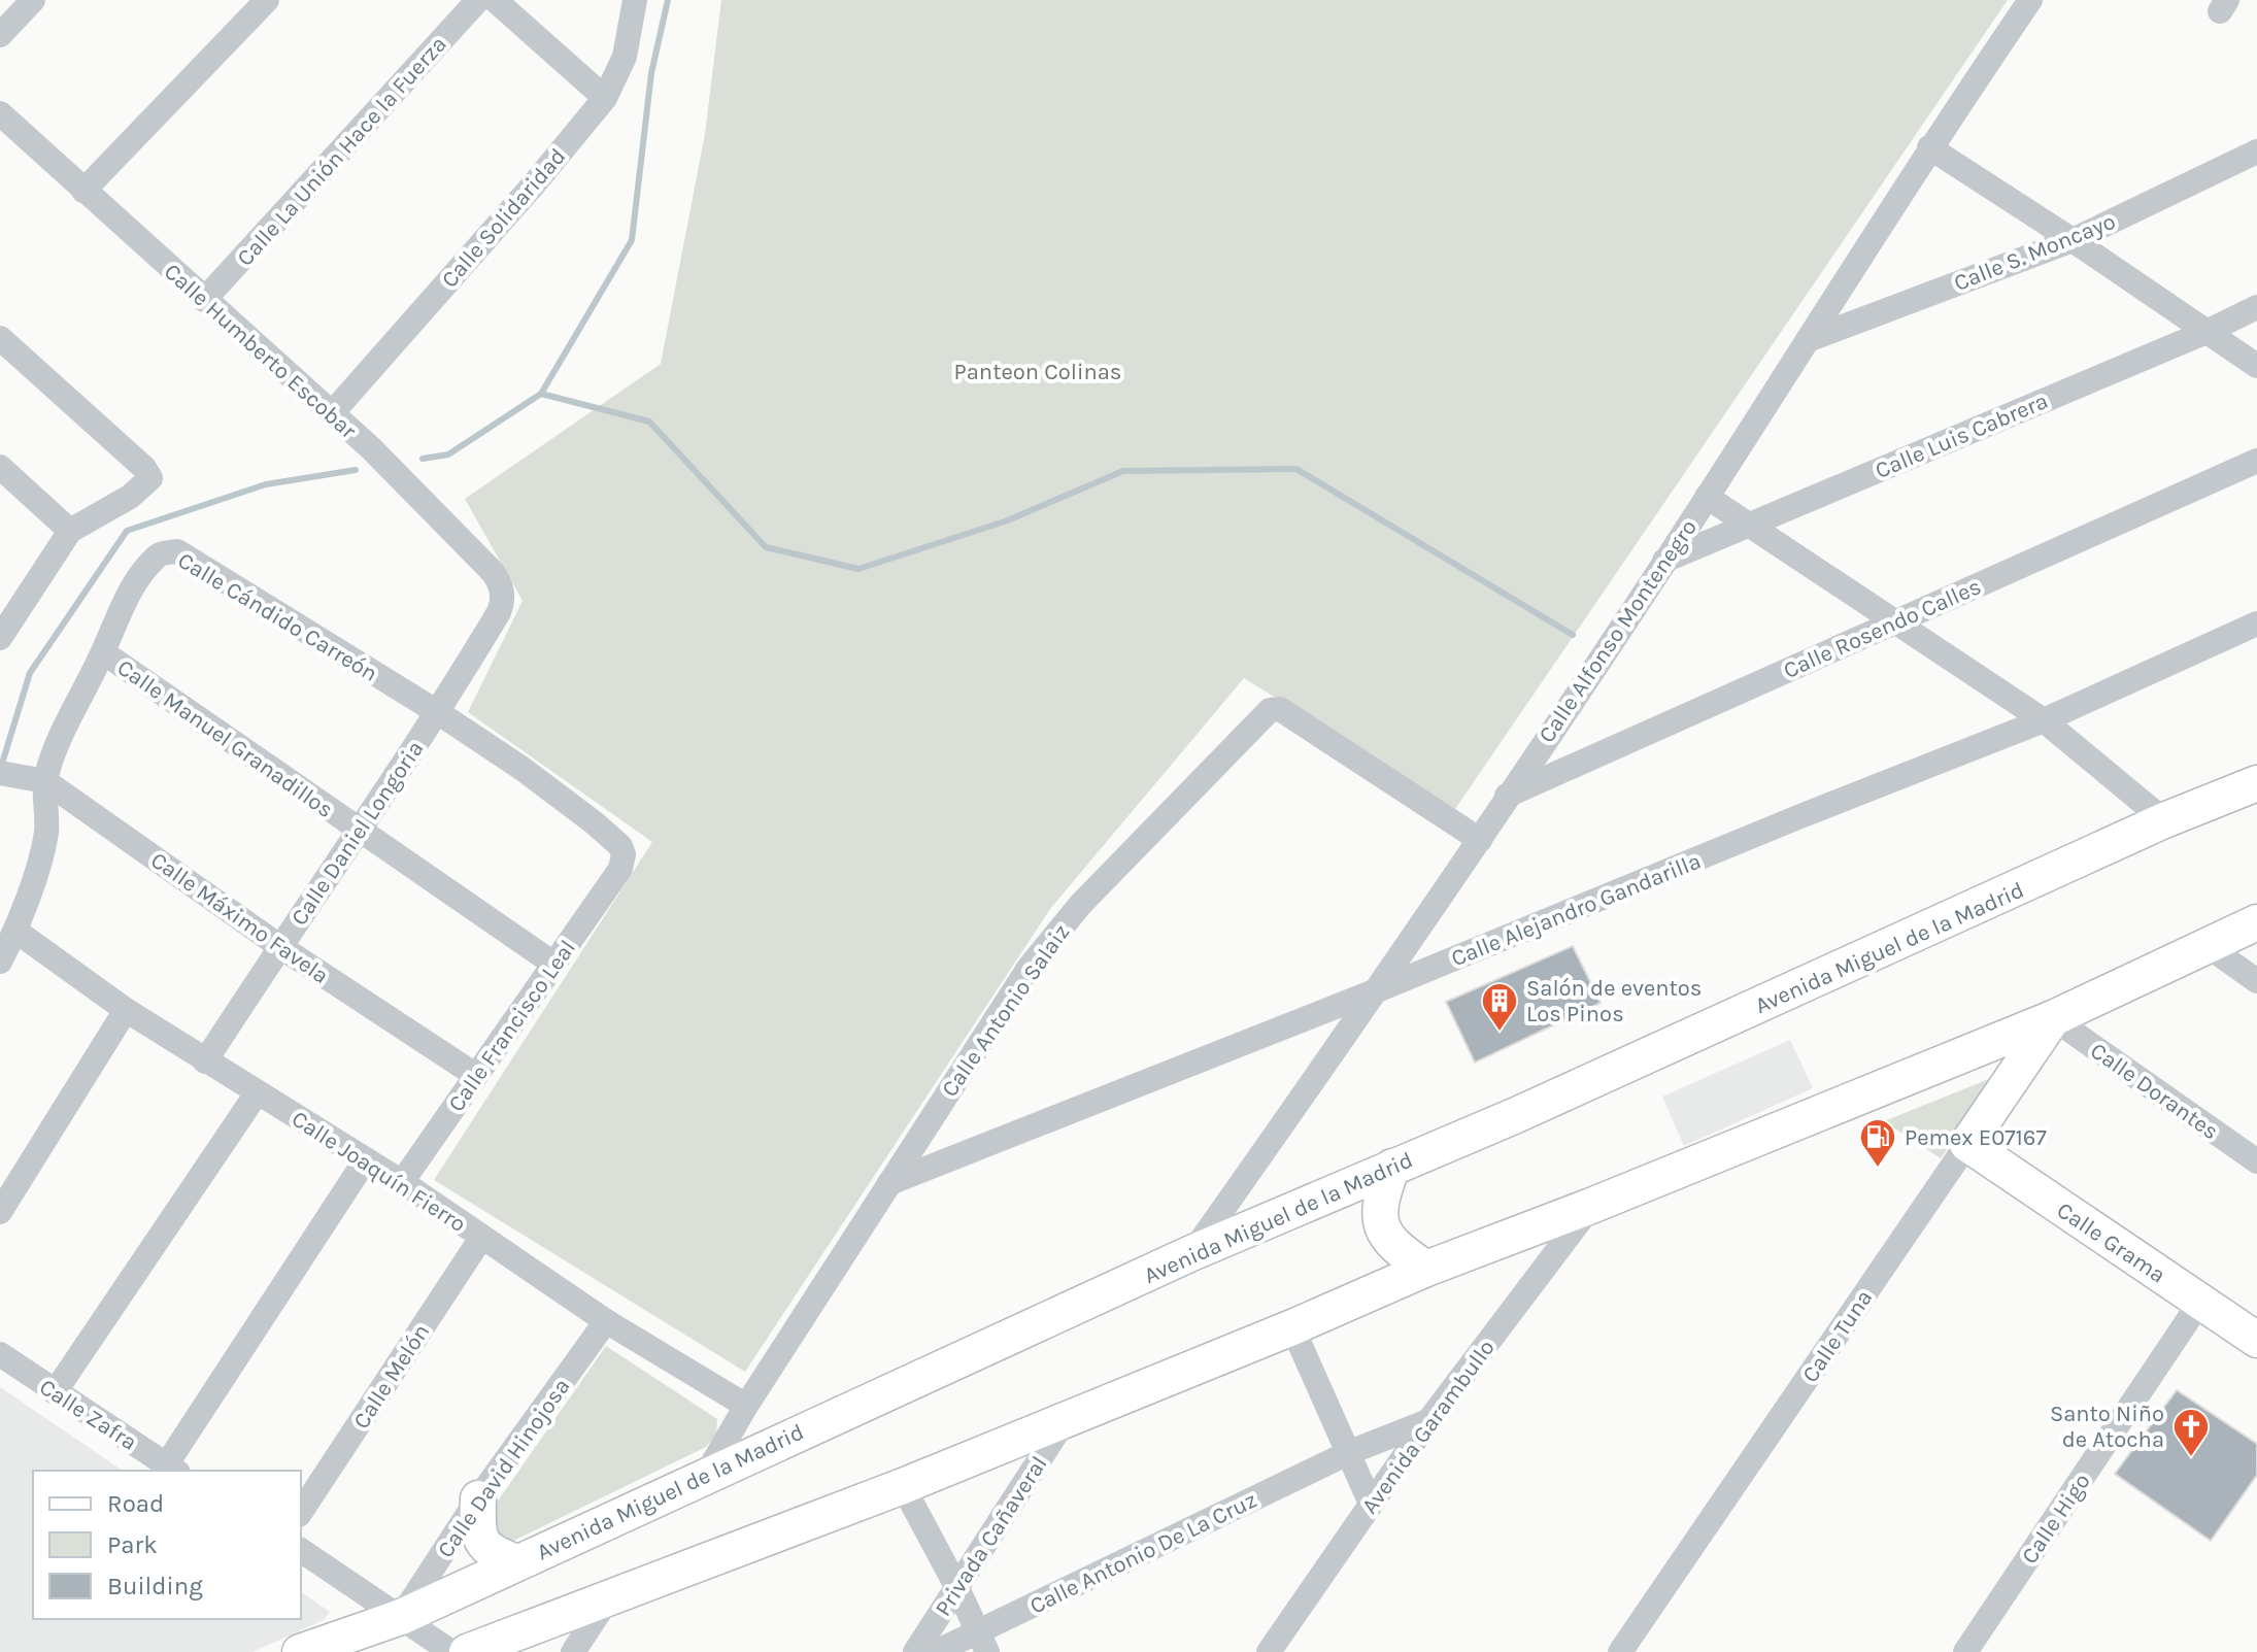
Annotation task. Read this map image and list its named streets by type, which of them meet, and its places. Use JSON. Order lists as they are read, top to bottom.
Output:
{
  "streets": {
    "main road": ["Avenida Miguel de la Madrid", "Calle Grama", "Calle Tuna"],
    "street": [
      "Calle La Unión Hace la Fuerza",
      "Calle Solidaridad",
      "Calle S. Moncayo",
      "Calle Humberto Escobar",
      "Calle Luis Cabrera",
      "Calle Cándido Carreón",
      "Calle Rosendo Calles",
      "Calle Alfonso Montenegro",
      "Calle Manuel Granadillos",
      "Calle Daniel Longoria",
      "Calle Alejandro Gandarilla",
      "Calle Máximo Favela",
      "Calle Antonio Salaiz",
      "Calle Francisco Leal",
      "Calle Dorantes",
      "Calle Joaquín Fierro",
      "Calle Melón",
      "Calle Zafra",
      "Avenida Garambullo",
      "Calle David Hinojosa",
      "Calle Higo",
      "Privada Cañaveral",
      "Calle Antonio De La Cruz"
    ]
  },
  "crossings": [
    ["Calle La Unión Hace la Fuerza", "Calle Humberto Escobar"],
    ["Calle Solidaridad", "Calle Humberto Escobar"],
    ["Calle S. Moncayo", "Calle Alfonso Montenegro"],
    ["Calle Humberto Escobar", "Calle Daniel Longoria"],
    ["Calle Luis Cabrera", "Calle Alfonso Montenegro"],
    ["Calle Cándido Carreón", "Calle Manuel Granadillos"],
    ["Calle Cándido Carreón", "Calle Daniel Longoria"],
    ["Calle Cándido Carreón", "Calle Máximo Favela"],
    ["Calle Cándido Carreón", "Calle Francisco Leal"],
    ["Calle Cándido Carreón", "Calle Joaquín Fierro"],
    ["Calle Rosendo Calles", "Calle Alfonso Montenegro"],
    ["Calle Alfonso Montenegro", "Calle Alejandro Gandarilla"],
    ["Calle Alfonso Montenegro", "Avenida Miguel de la Madrid"],
    ["Calle Alfonso Montenegro", "Calle Antonio Salaiz"],
    ["Calle Manuel Granadillos", "Calle Daniel Longoria"],
    ["Calle Manuel Granadillos", "Calle Francisco Leal"],
    ["Calle Daniel Longoria", "Calle Máximo Favela"],
    ["Calle Daniel Longoria", "Calle Joaquín Fierro"],
    ["Calle Alejandro Gandarilla", "Calle Antonio Salaiz"],
    ["Calle Máximo Favela", "Calle Francisco Leal"],
    ["Avenida Miguel de la Madrid", "Calle Antonio Salaiz"],
    ["Avenida Miguel de la Madrid", "Calle David Hinojosa"],
    ["Calle Antonio Salaiz", "Calle Joaquín Fierro"],
    ["Calle Francisco Leal", "Calle Joaquín Fierro"],
    ["Calle Dorantes", "Calle Tuna"],
    ["Calle Joaquín Fierro", "Calle Melón"],
    ["Calle Joaquín Fierro", "Calle David Hinojosa"],
    ["Calle Grama", "Calle Tuna"],
    ["Calle Grama", "Calle Higo"],
    ["Avenida Garambullo", "Calle Antonio De La Cruz"]
  ],
  "parks": ["Panteon Colinas"],
  "places": {
    "building": ["Salón de eventos Los Pinos"],
    "fuel station": ["Pemex E07167"],
    "church": ["Santo Niño de Atocha"]
  },
  "legend": ["Road", "Park", "Building"]
}
